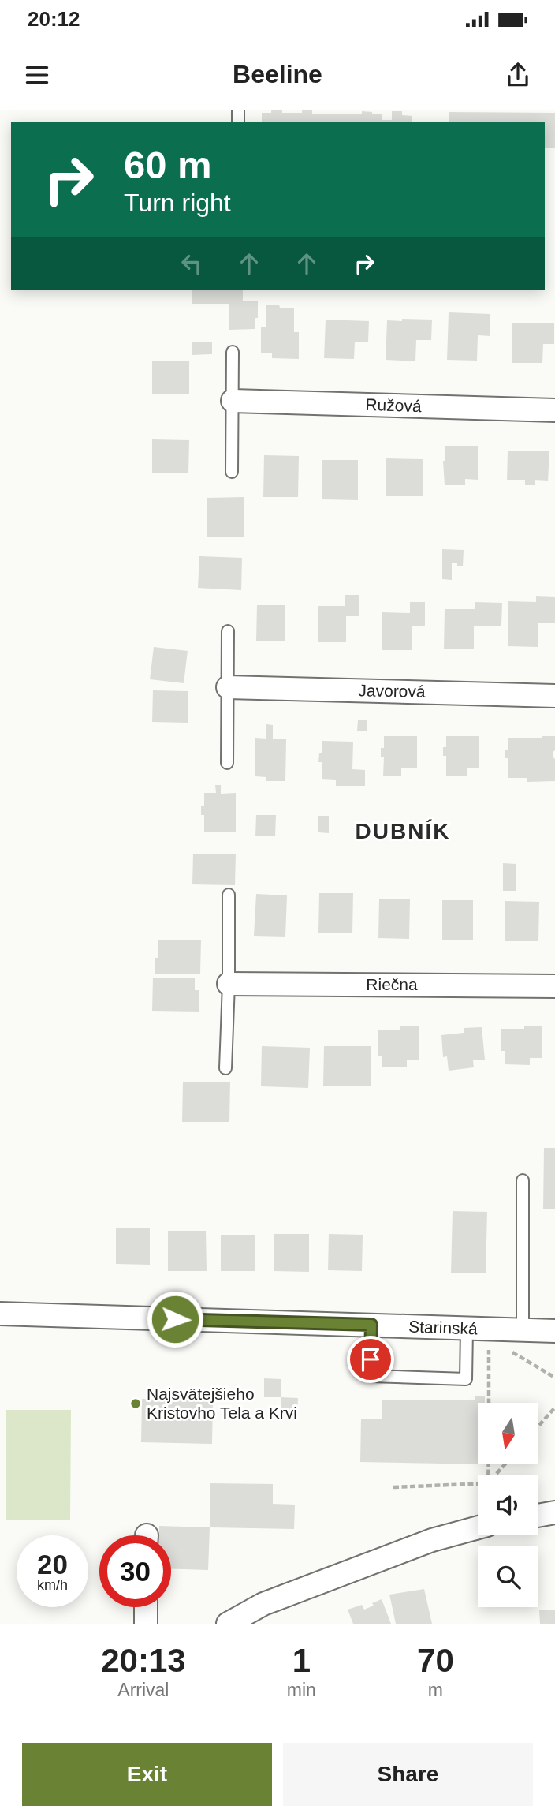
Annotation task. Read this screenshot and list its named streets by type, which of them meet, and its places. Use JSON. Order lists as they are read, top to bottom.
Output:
{
  "streets": {
    "street": [
      "Ružová",
      "Javorová",
      "Riečna",
      "Starinská"
    ]
  },
  "districts": ["DUBNÍK"],
  "places": ["Najsvätejšieho Kristovho Tela a Krvi"],
  "north": "bottom",
  "page": {
    "status": "20:12",
    "header": "Beeline",
    "turn": ["60 m", "Turn right"],
    "speed": "20 km/h",
    "limit": "30",
    "eta": [
      "20:13",
      "Arrival",
      "1",
      "min",
      "70",
      "m"
    ],
    "buttons": ["Exit", "Share"]
  }
}
